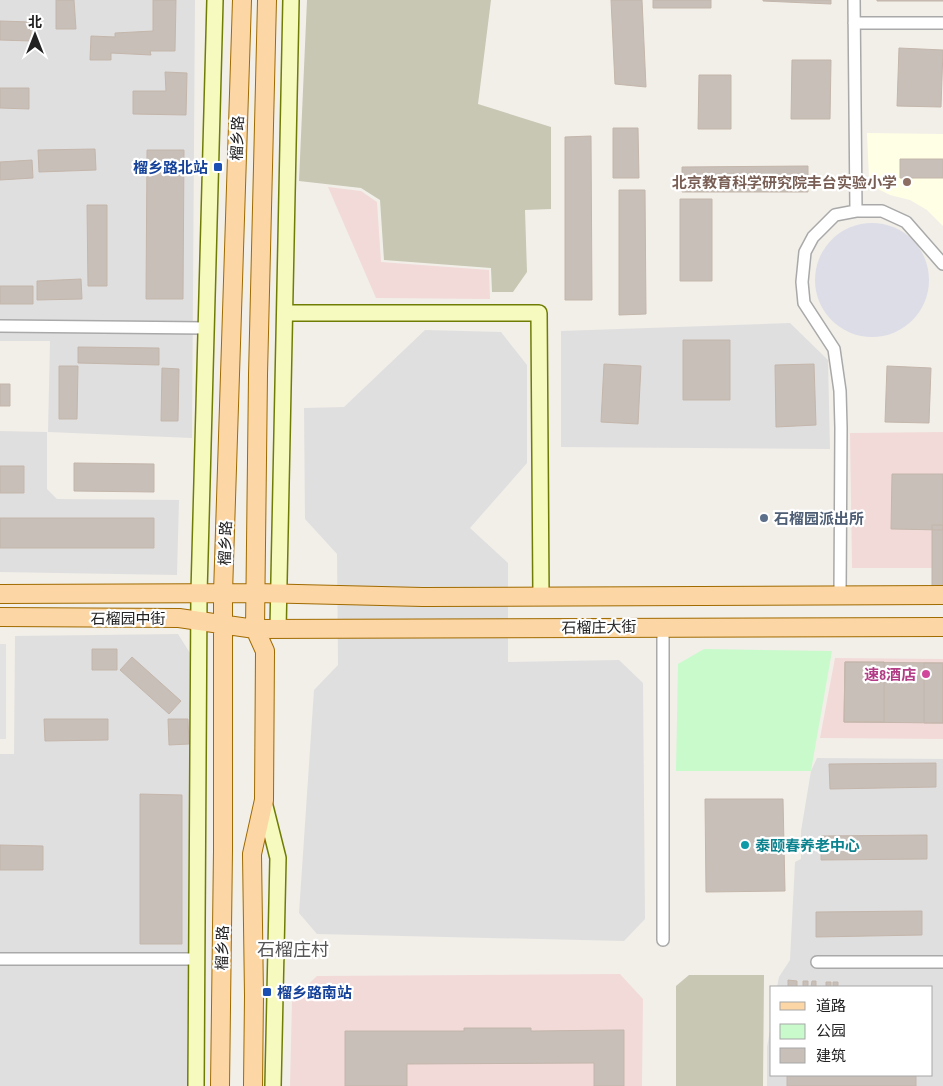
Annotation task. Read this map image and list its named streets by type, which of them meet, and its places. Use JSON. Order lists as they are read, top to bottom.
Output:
{
  "streets": {
    "main road": ["榴乡路", "石榴园中街", "石榴庄大街"]
  },
  "crossings": [
    ["榴乡路", "石榴园中街"],
    ["榴乡路", "石榴庄大街"],
    ["石榴园中街", "石榴庄大街"]
  ],
  "districts": ["石榴庄村"],
  "places": {
    "transit": ["榴乡路北站", "榴乡路南站"],
    "other": [
      "北京教育科学研究院丰台实验小学",
      "石榴园派出所",
      "速8酒店",
      "泰颐春养老中心"
    ]
  },
  "legend": ["道路", "公园", "建筑"],
  "north": "top"
}
